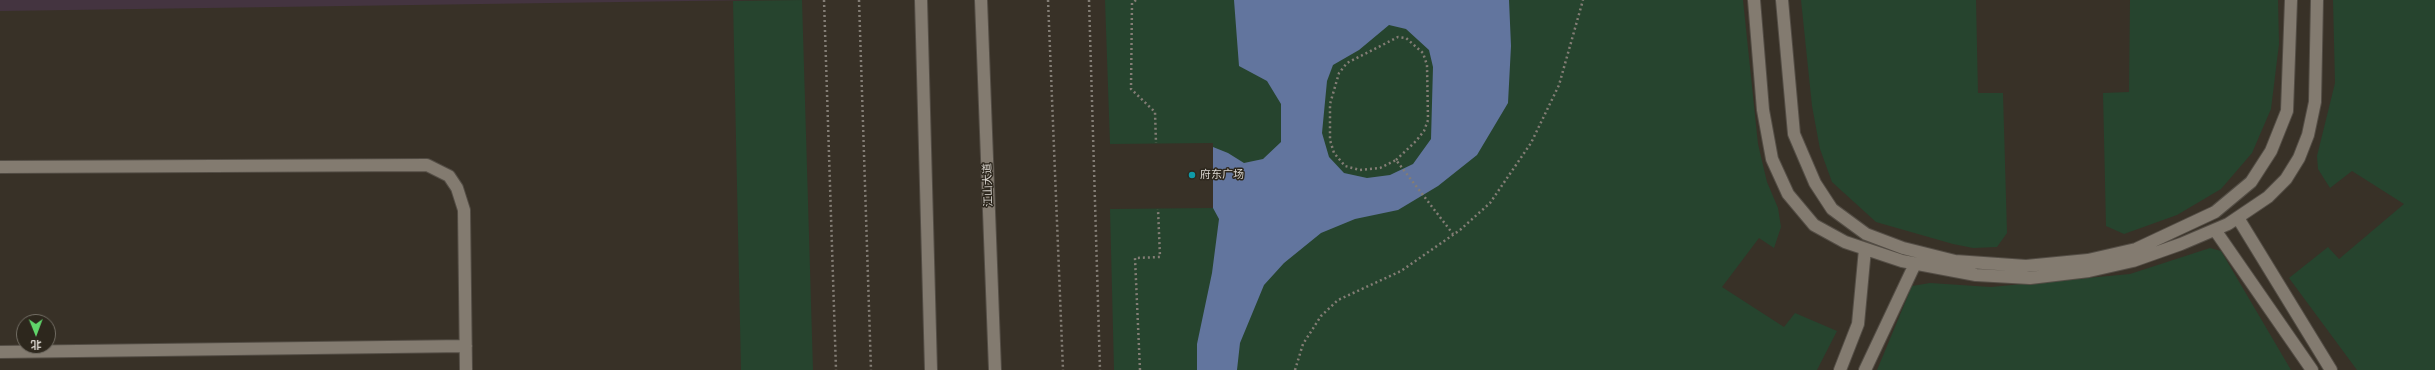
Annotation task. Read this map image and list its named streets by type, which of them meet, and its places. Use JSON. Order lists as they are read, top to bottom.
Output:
{
  "streets": {
    "main road": ["江山大道"]
  },
  "places": ["府东广场"],
  "north": "bottom"
}
